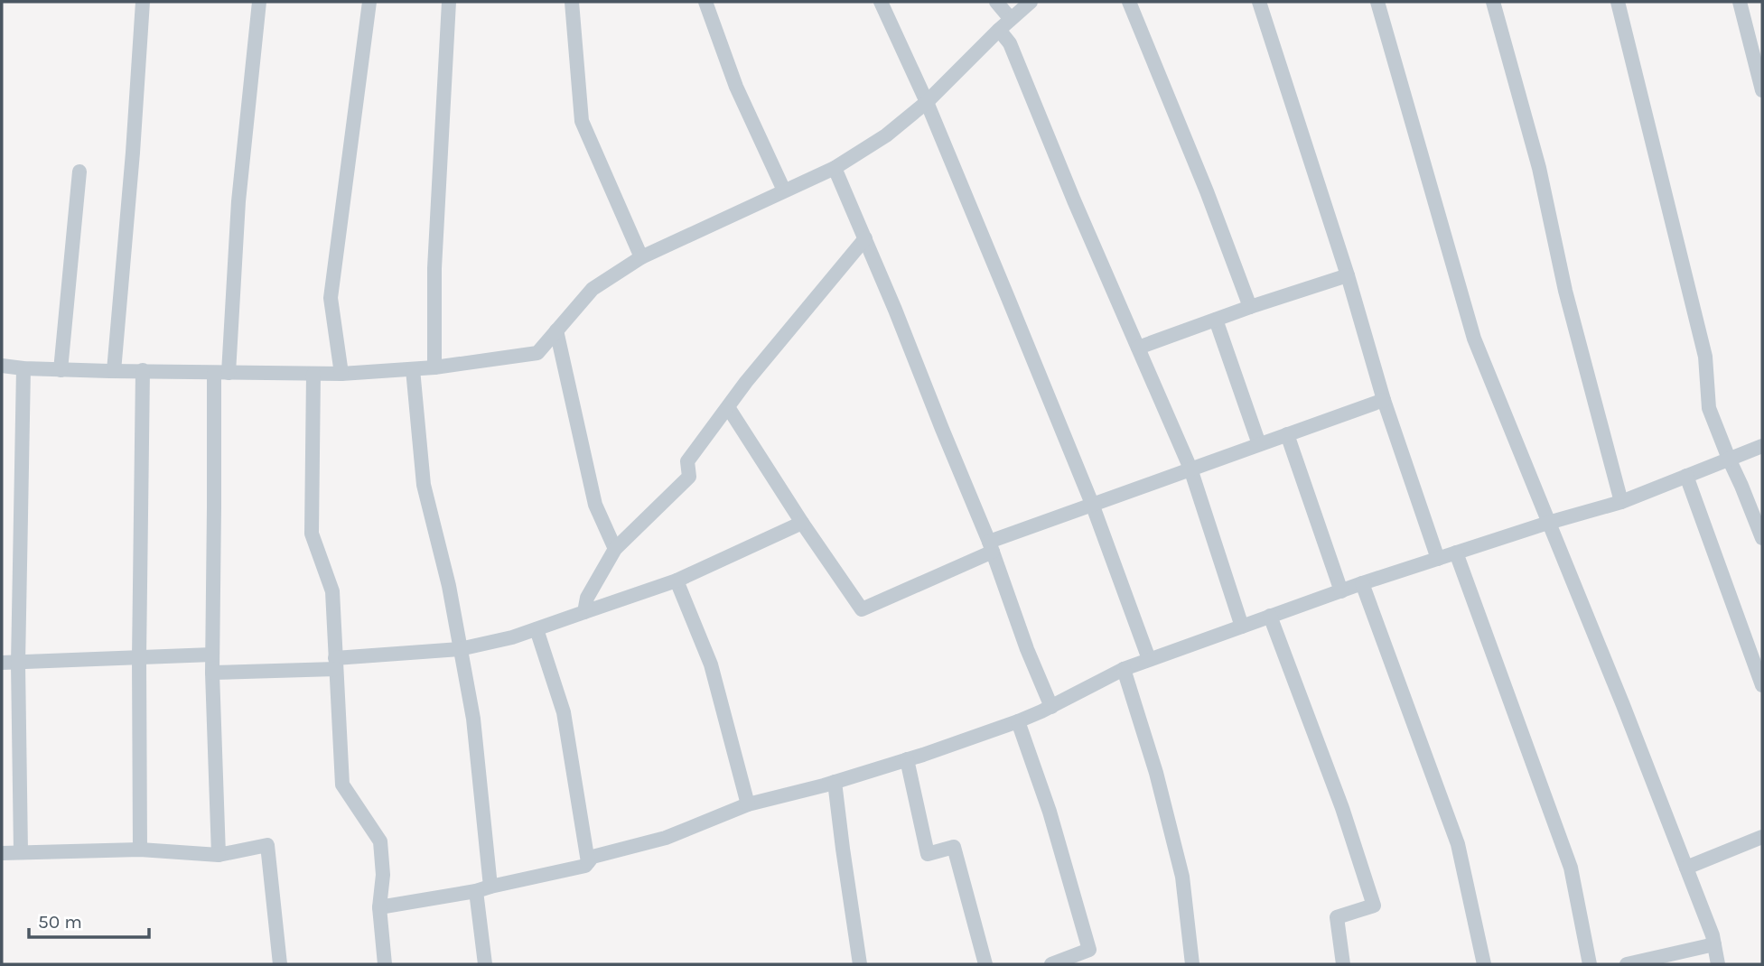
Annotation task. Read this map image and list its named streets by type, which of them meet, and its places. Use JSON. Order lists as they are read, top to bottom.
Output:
{
  "scale_bar": "50 m"
}
